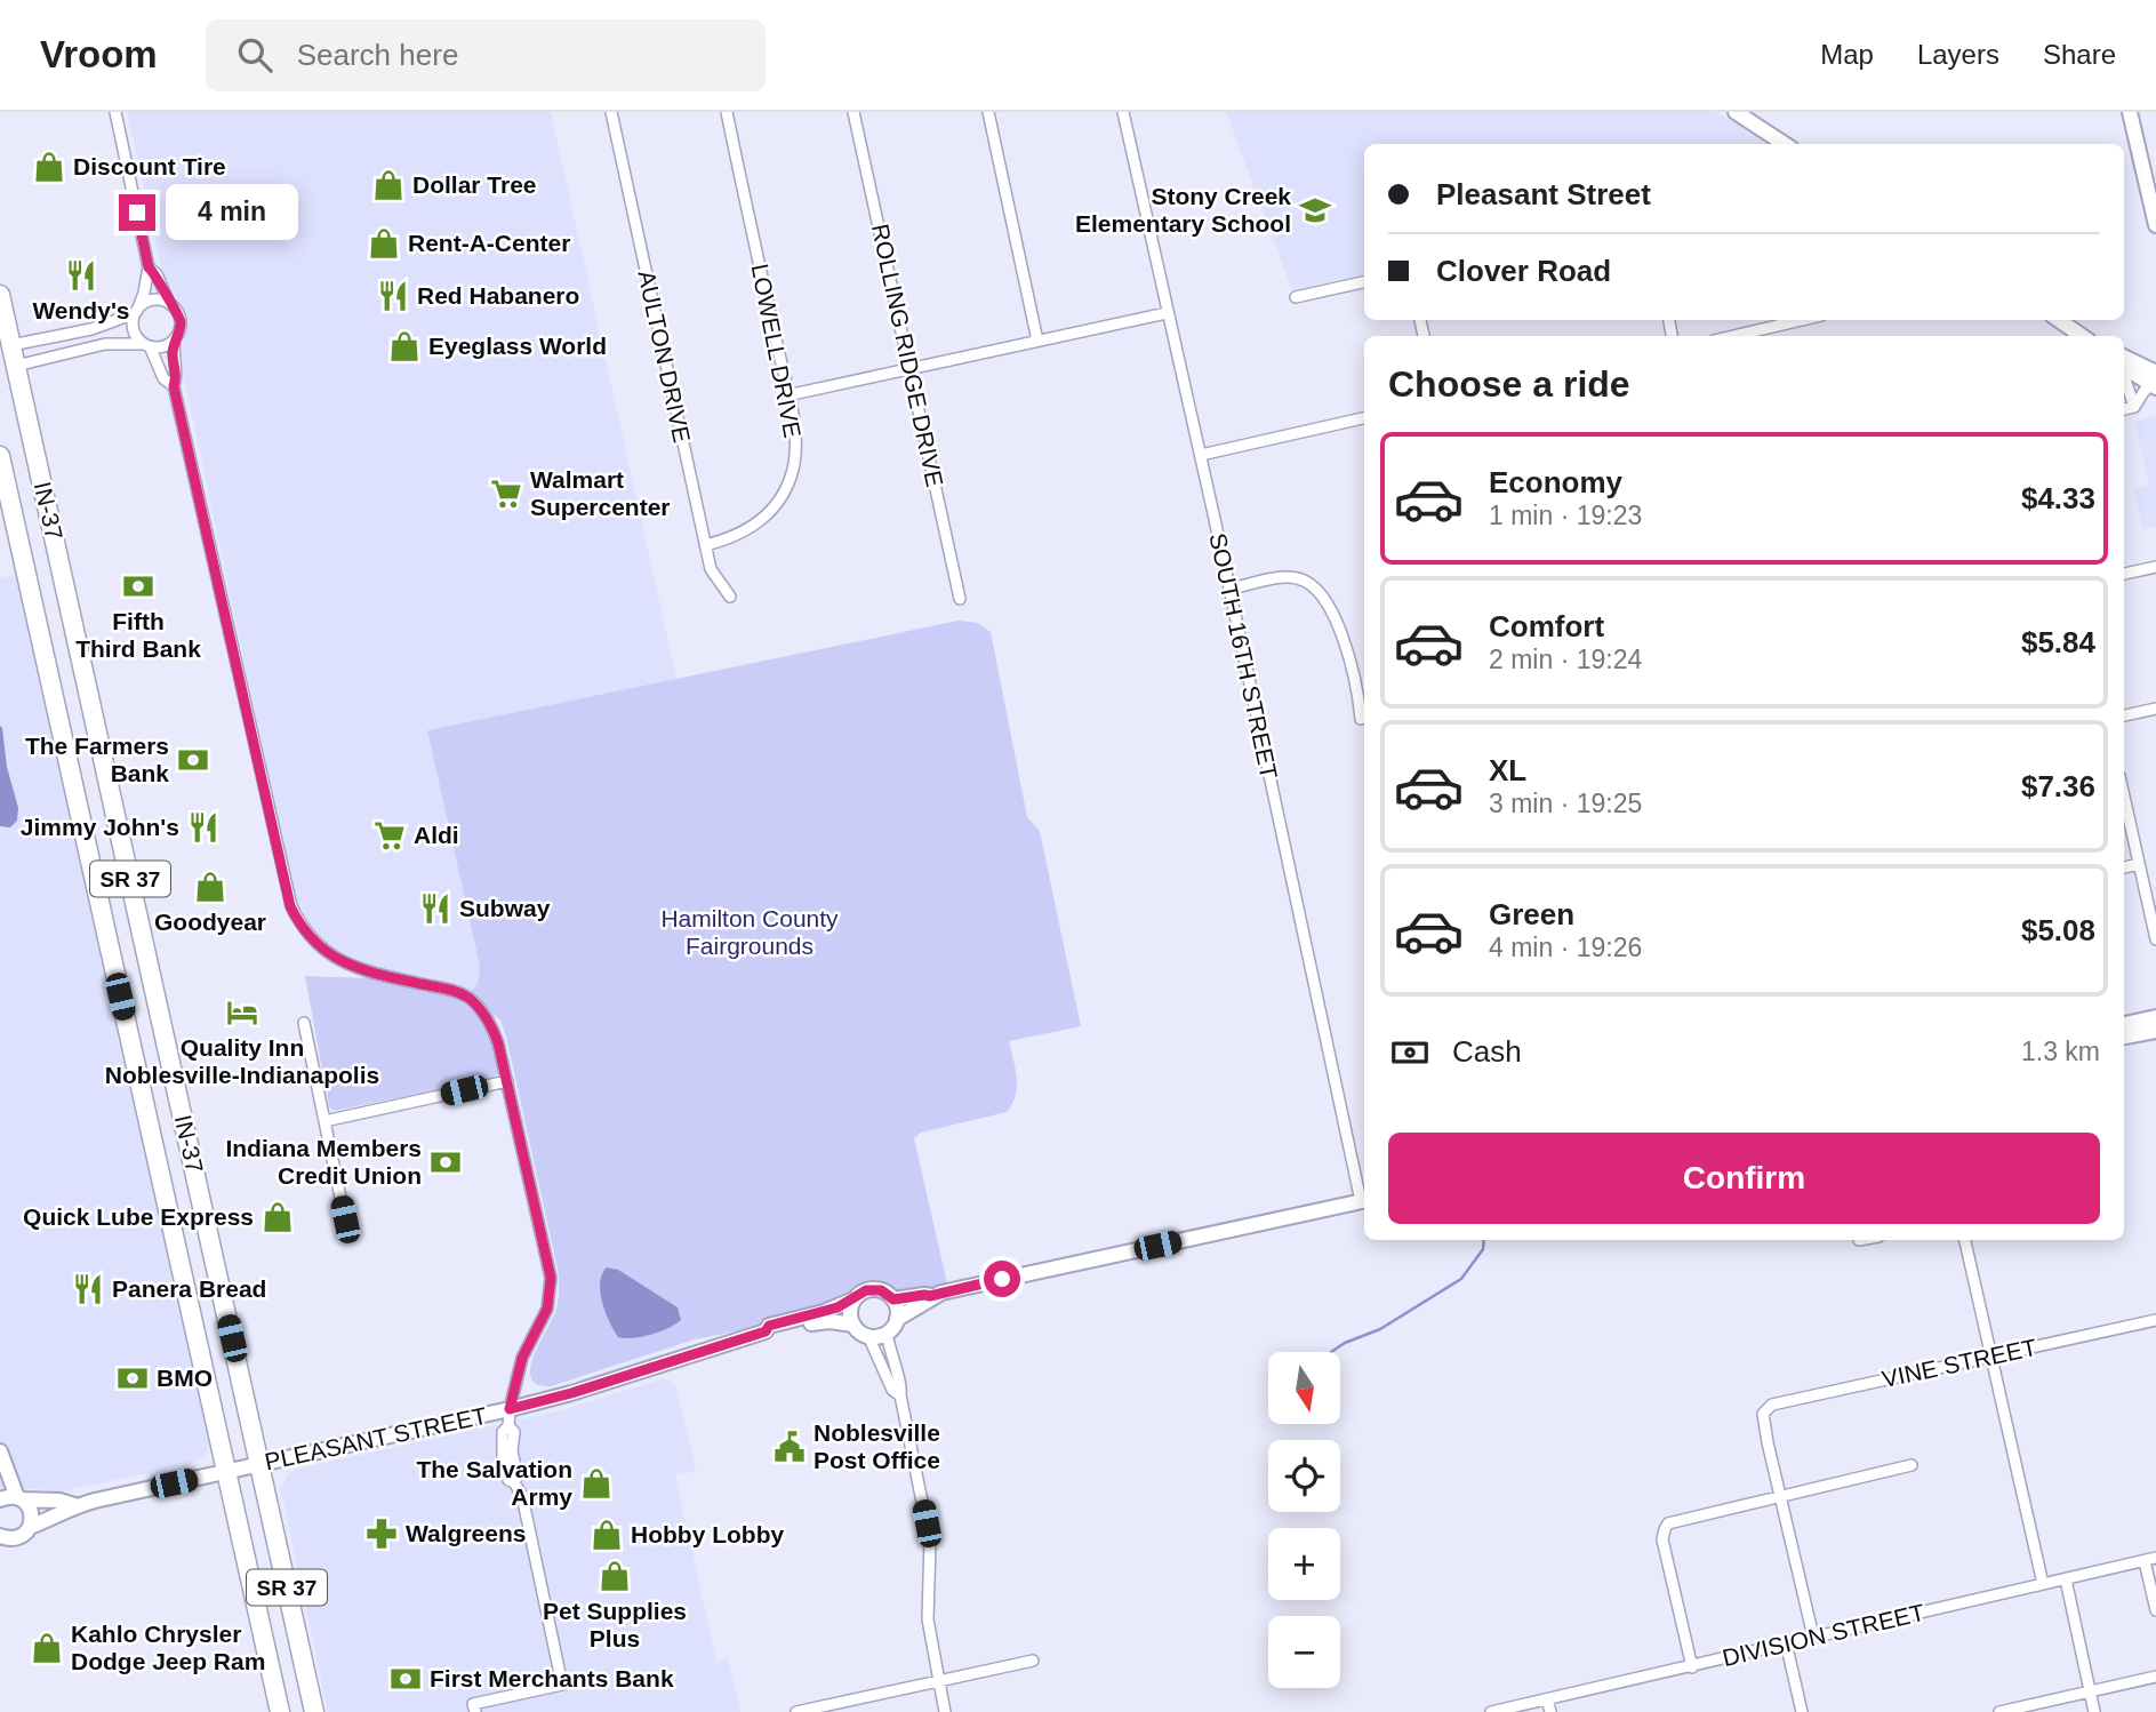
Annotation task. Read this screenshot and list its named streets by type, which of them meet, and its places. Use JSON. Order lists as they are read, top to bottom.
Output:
{
  "streets": {
    "highway": ["IN-37", "SR 37"],
    "street": [
      "LOWELL DRIVE",
      "ROLLING RIDGE DRIVE",
      "AULTON DRIVE",
      "SOUTH 16TH STREET",
      "VINE STREET",
      "PLEASANT STREET",
      "DIVISION STREET"
    ]
  },
  "crossings": [
    ["LOWELL DRIVE", "AULTON DRIVE"],
    ["IN-37", "PLEASANT STREET"]
  ],
  "parks": ["Hamilton County Fairgrounds"],
  "places": {
    "shop": [
      "Discount Tire",
      "Dollar Tree",
      "Rent-A-Center",
      "Eyeglass World",
      "Goodyear",
      "Quick Lube Express",
      "The Salvation Army",
      "Hobby Lobby",
      "Pet Supplies Plus",
      "Kahlo Chrysler Dodge Jeep Ram"
    ],
    "school or university": ["Stony Creek Elementary School"],
    "restaurant": [
      "Wendy's",
      "Red Habanero",
      "Jimmy John's",
      "Subway",
      "Panera Bread"
    ],
    "supermarket": ["Walmart Supercenter", "Aldi"],
    "bank": [
      "Fifth Third Bank",
      "The Farmers Bank",
      "Indiana Members Credit Union",
      "BMO",
      "First Merchants Bank"
    ],
    "hotel": ["Quality Inn Noblesville-Indianapolis"],
    "public building": ["Noblesville Post Office"],
    "pharmacy": ["Walgreens"]
  },
  "north": "bottom",
  "page": {
    "header": "Vroom",
    "search": "Search here",
    "nav": ["Map", "Layers", "Share"],
    "banner": ["Pleasant Street", "Clover Road"],
    "bubble": "4 min",
    "heading": "Choose a ride",
    "list": [
      {
        "name": "Economy",
        "note": "1 min · 19:23",
        "value": "$4.33"
      },
      {
        "name": "Comfort",
        "note": "2 min · 19:24",
        "value": "$5.84"
      },
      {
        "name": "XL",
        "note": "3 min · 19:25",
        "value": "$7.36"
      },
      {
        "name": "Green",
        "note": "4 min · 19:26",
        "value": "$5.08"
      }
    ],
    "pay": ["Cash", "1.3 km"],
    "buttons": "Confirm",
    "map_buttons": ["+", "−"]
  }
}
